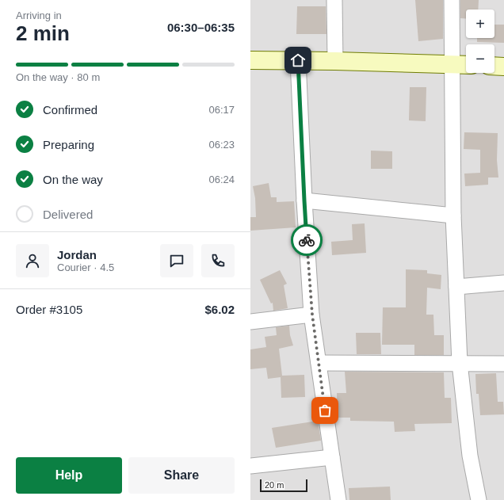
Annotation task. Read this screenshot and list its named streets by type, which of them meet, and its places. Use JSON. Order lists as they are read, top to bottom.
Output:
{
  "scale_bar": "20 m",
  "page": {
    "heading": ["2 min", "Arriving in", "06:30–06:35"],
    "panel": [
      "Jordan",
      "Courier · 4.5",
      "Order #3105",
      "$6.02"
    ],
    "map_buttons": ["+", "−"],
    "bar": "On the way · 80 m",
    "list": [
      ["Confirmed", "06:17"],
      ["Preparing", "06:23"],
      ["On the way", "06:24"],
      "Delivered"
    ],
    "buttons": ["Help", "Share"],
    "scale": "20 m"
  }
}
